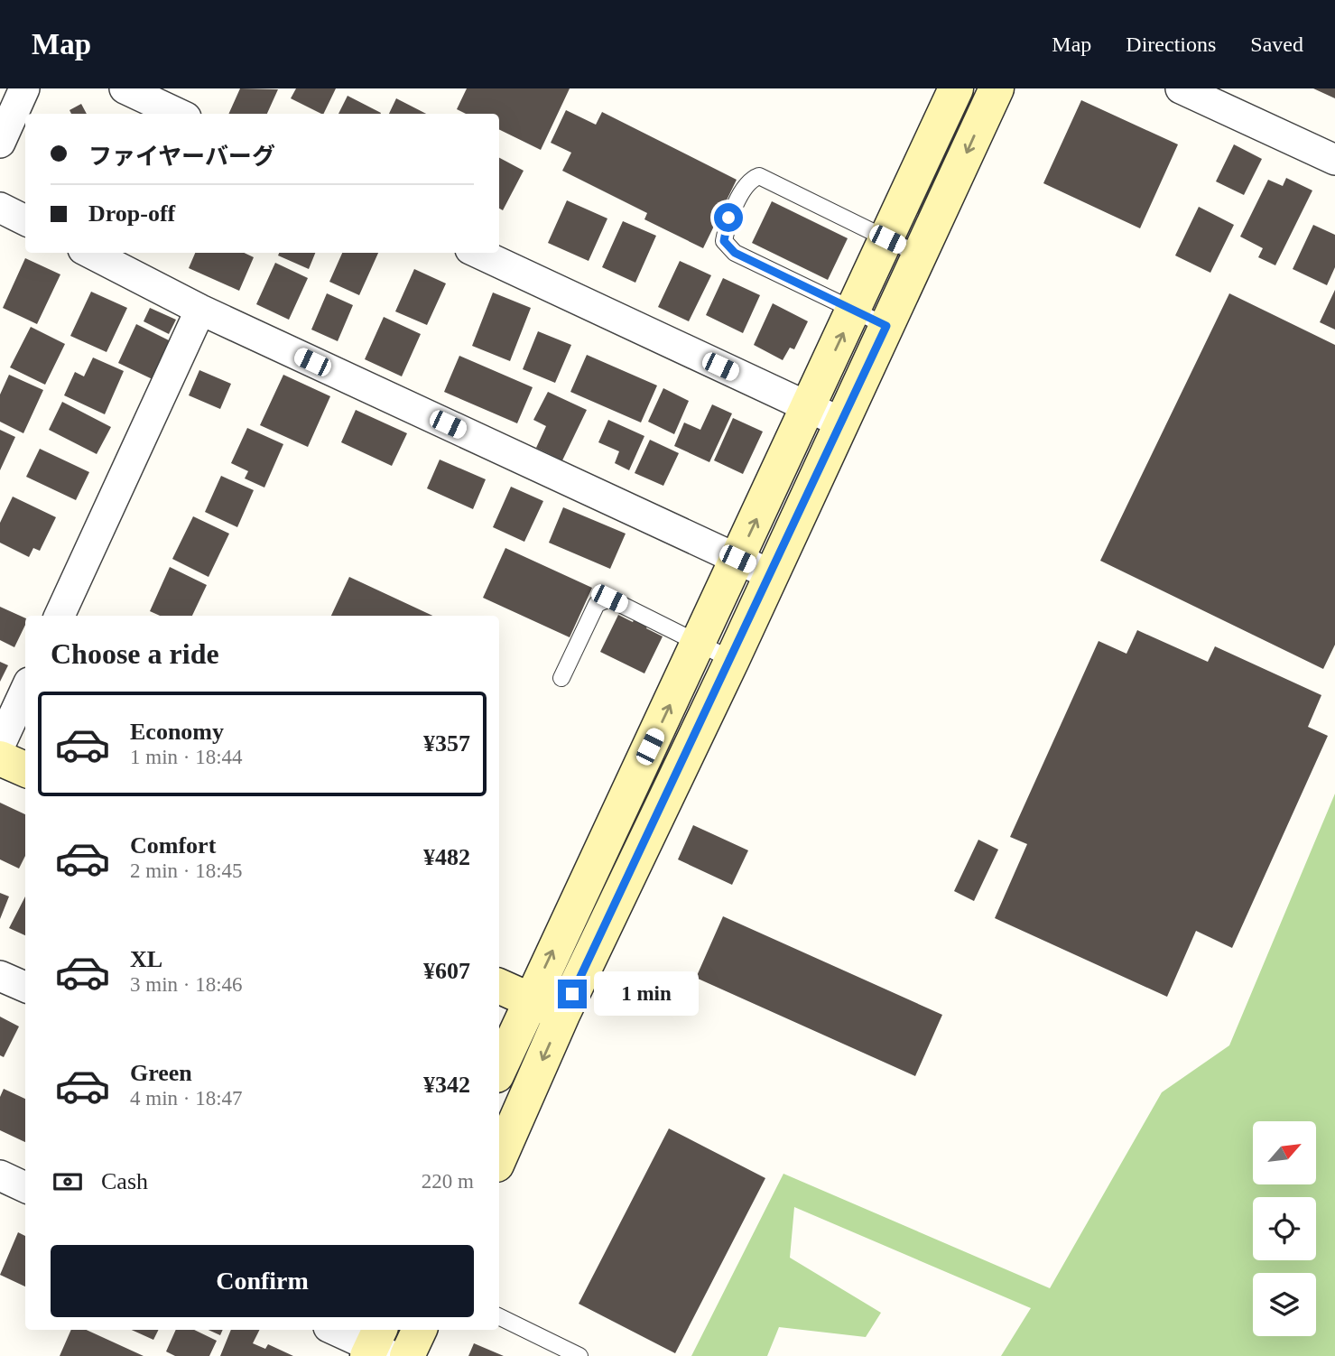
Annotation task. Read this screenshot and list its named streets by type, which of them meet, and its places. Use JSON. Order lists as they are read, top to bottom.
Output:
{
  "north": "top right",
  "page": {
    "header": "Map",
    "nav": ["Map", "Directions", "Saved"],
    "banner": ["ファイヤーバーグ", "Drop-off"],
    "heading": "Choose a ride",
    "list": [
      {
        "name": "Economy",
        "note": "1 min · 18:44",
        "value": "¥357"
      },
      {
        "name": "Comfort",
        "note": "2 min · 18:45",
        "value": "¥482"
      },
      {
        "name": "XL",
        "note": "3 min · 18:46",
        "value": "¥607"
      },
      {
        "name": "Green",
        "note": "4 min · 18:47",
        "value": "¥342"
      }
    ],
    "bubble": "1 min",
    "pay": ["Cash", "220 m"],
    "buttons": "Confirm"
  }
}
